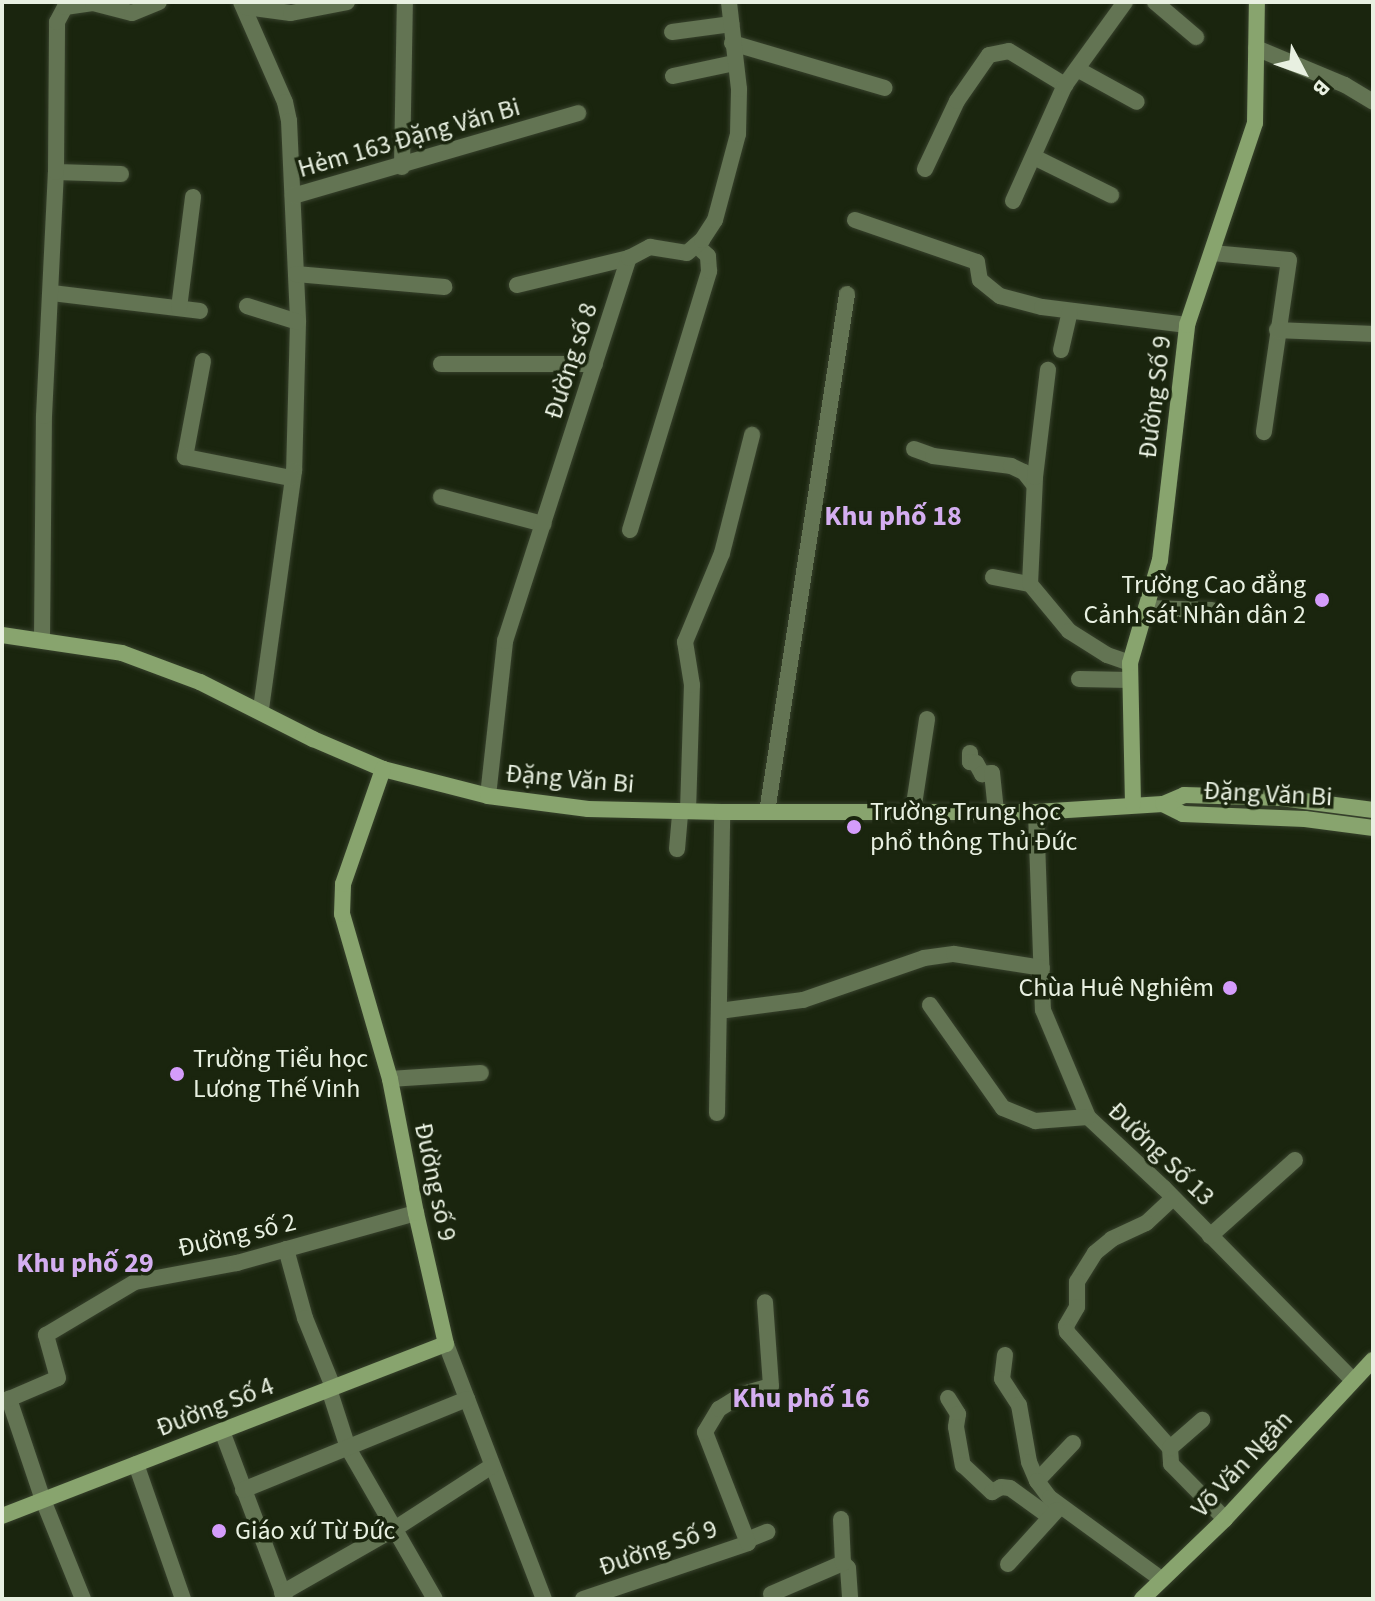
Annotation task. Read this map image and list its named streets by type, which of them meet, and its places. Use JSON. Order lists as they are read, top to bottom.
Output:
{
  "streets": {
    "main road": [
      "Đường Số 9",
      "Đặng Văn Bi",
      "Đường số 9",
      "Đường Số 4",
      "Võ Văn Ngân"
    ],
    "street": [
      "Hẻm 163 Đặng Văn Bi",
      "Đường số 8",
      "Đường Số 13",
      "Đường số 2"
    ]
  },
  "crossings": [
    ["Hẻm 163 Đặng Văn Bi", "Đặng Văn Bi"],
    ["Đường số 8", "Đặng Văn Bi"],
    ["Đường Số 9", "Đặng Văn Bi"],
    ["Đặng Văn Bi", "Đường Số 13"],
    ["Đặng Văn Bi", "Đường số 9"],
    ["Đường Số 13", "Võ Văn Ngân"],
    ["Đường số 9", "Đường số 2"],
    ["Đường số 9", "Đường Số 4"],
    ["Đường số 2", "Đường Số 4"]
  ],
  "districts": ["Khu phố 18", "Khu phố 29", "Khu phố 16"],
  "places": [
    "Trường Cao đẳng Cảnh sát Nhân dân 2",
    "Trường Trung học phổ thông Thủ Đức",
    "Chùa Huê Nghiêm",
    "Trường Tiểu học Lương Thế Vinh",
    "Giáo xứ Từ Đức"
  ],
  "north": "bottom right"
}
